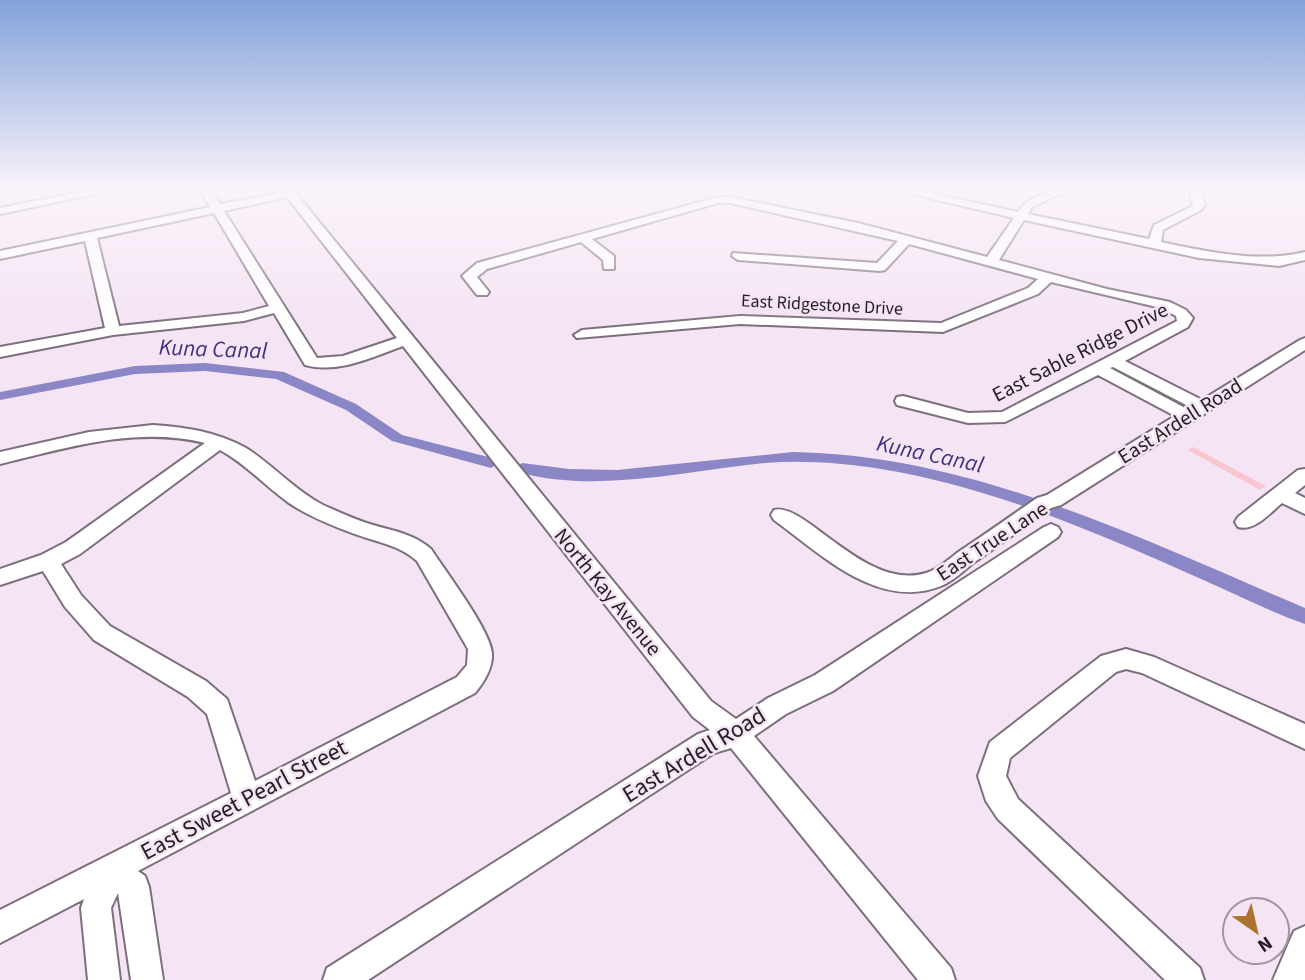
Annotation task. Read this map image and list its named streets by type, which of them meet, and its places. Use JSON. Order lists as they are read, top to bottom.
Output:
{
  "streets": {
    "street": [
      "East Ridgestone Drive",
      "East Sable Ridge Drive",
      "East Ardell Road",
      "East True Lane",
      "North Kay Avenue",
      "East Sweet Pearl Street"
    ]
  },
  "crossings": [
    ["East Ridgestone Drive", "East Sable Ridge Drive"],
    ["East Ardell Road", "East True Lane"],
    ["East Ardell Road", "North Kay Avenue"]
  ],
  "water": ["Kuna Canal"],
  "north": "bottom right"
}
